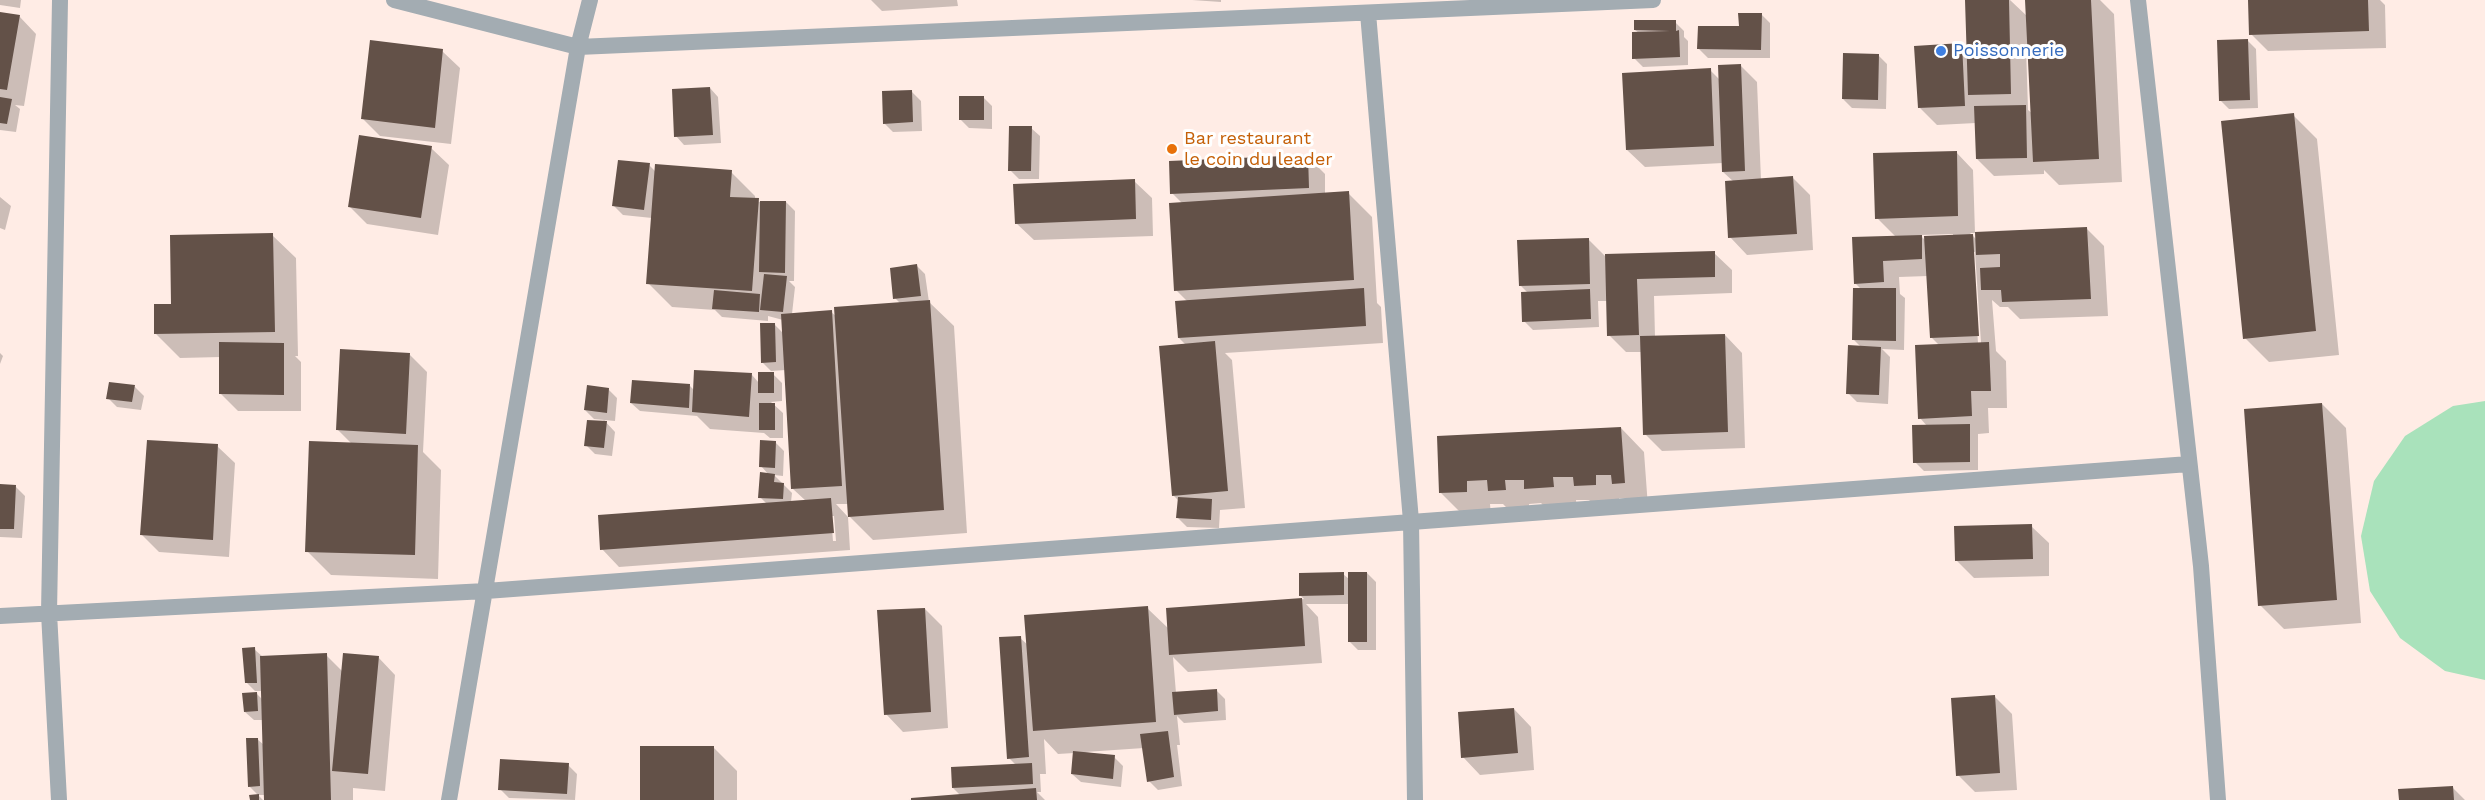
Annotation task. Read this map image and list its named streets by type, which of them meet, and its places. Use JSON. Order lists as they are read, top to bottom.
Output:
{
  "places": ["Poissonnerie", "Bar restaurant le coin du leader"]
}
